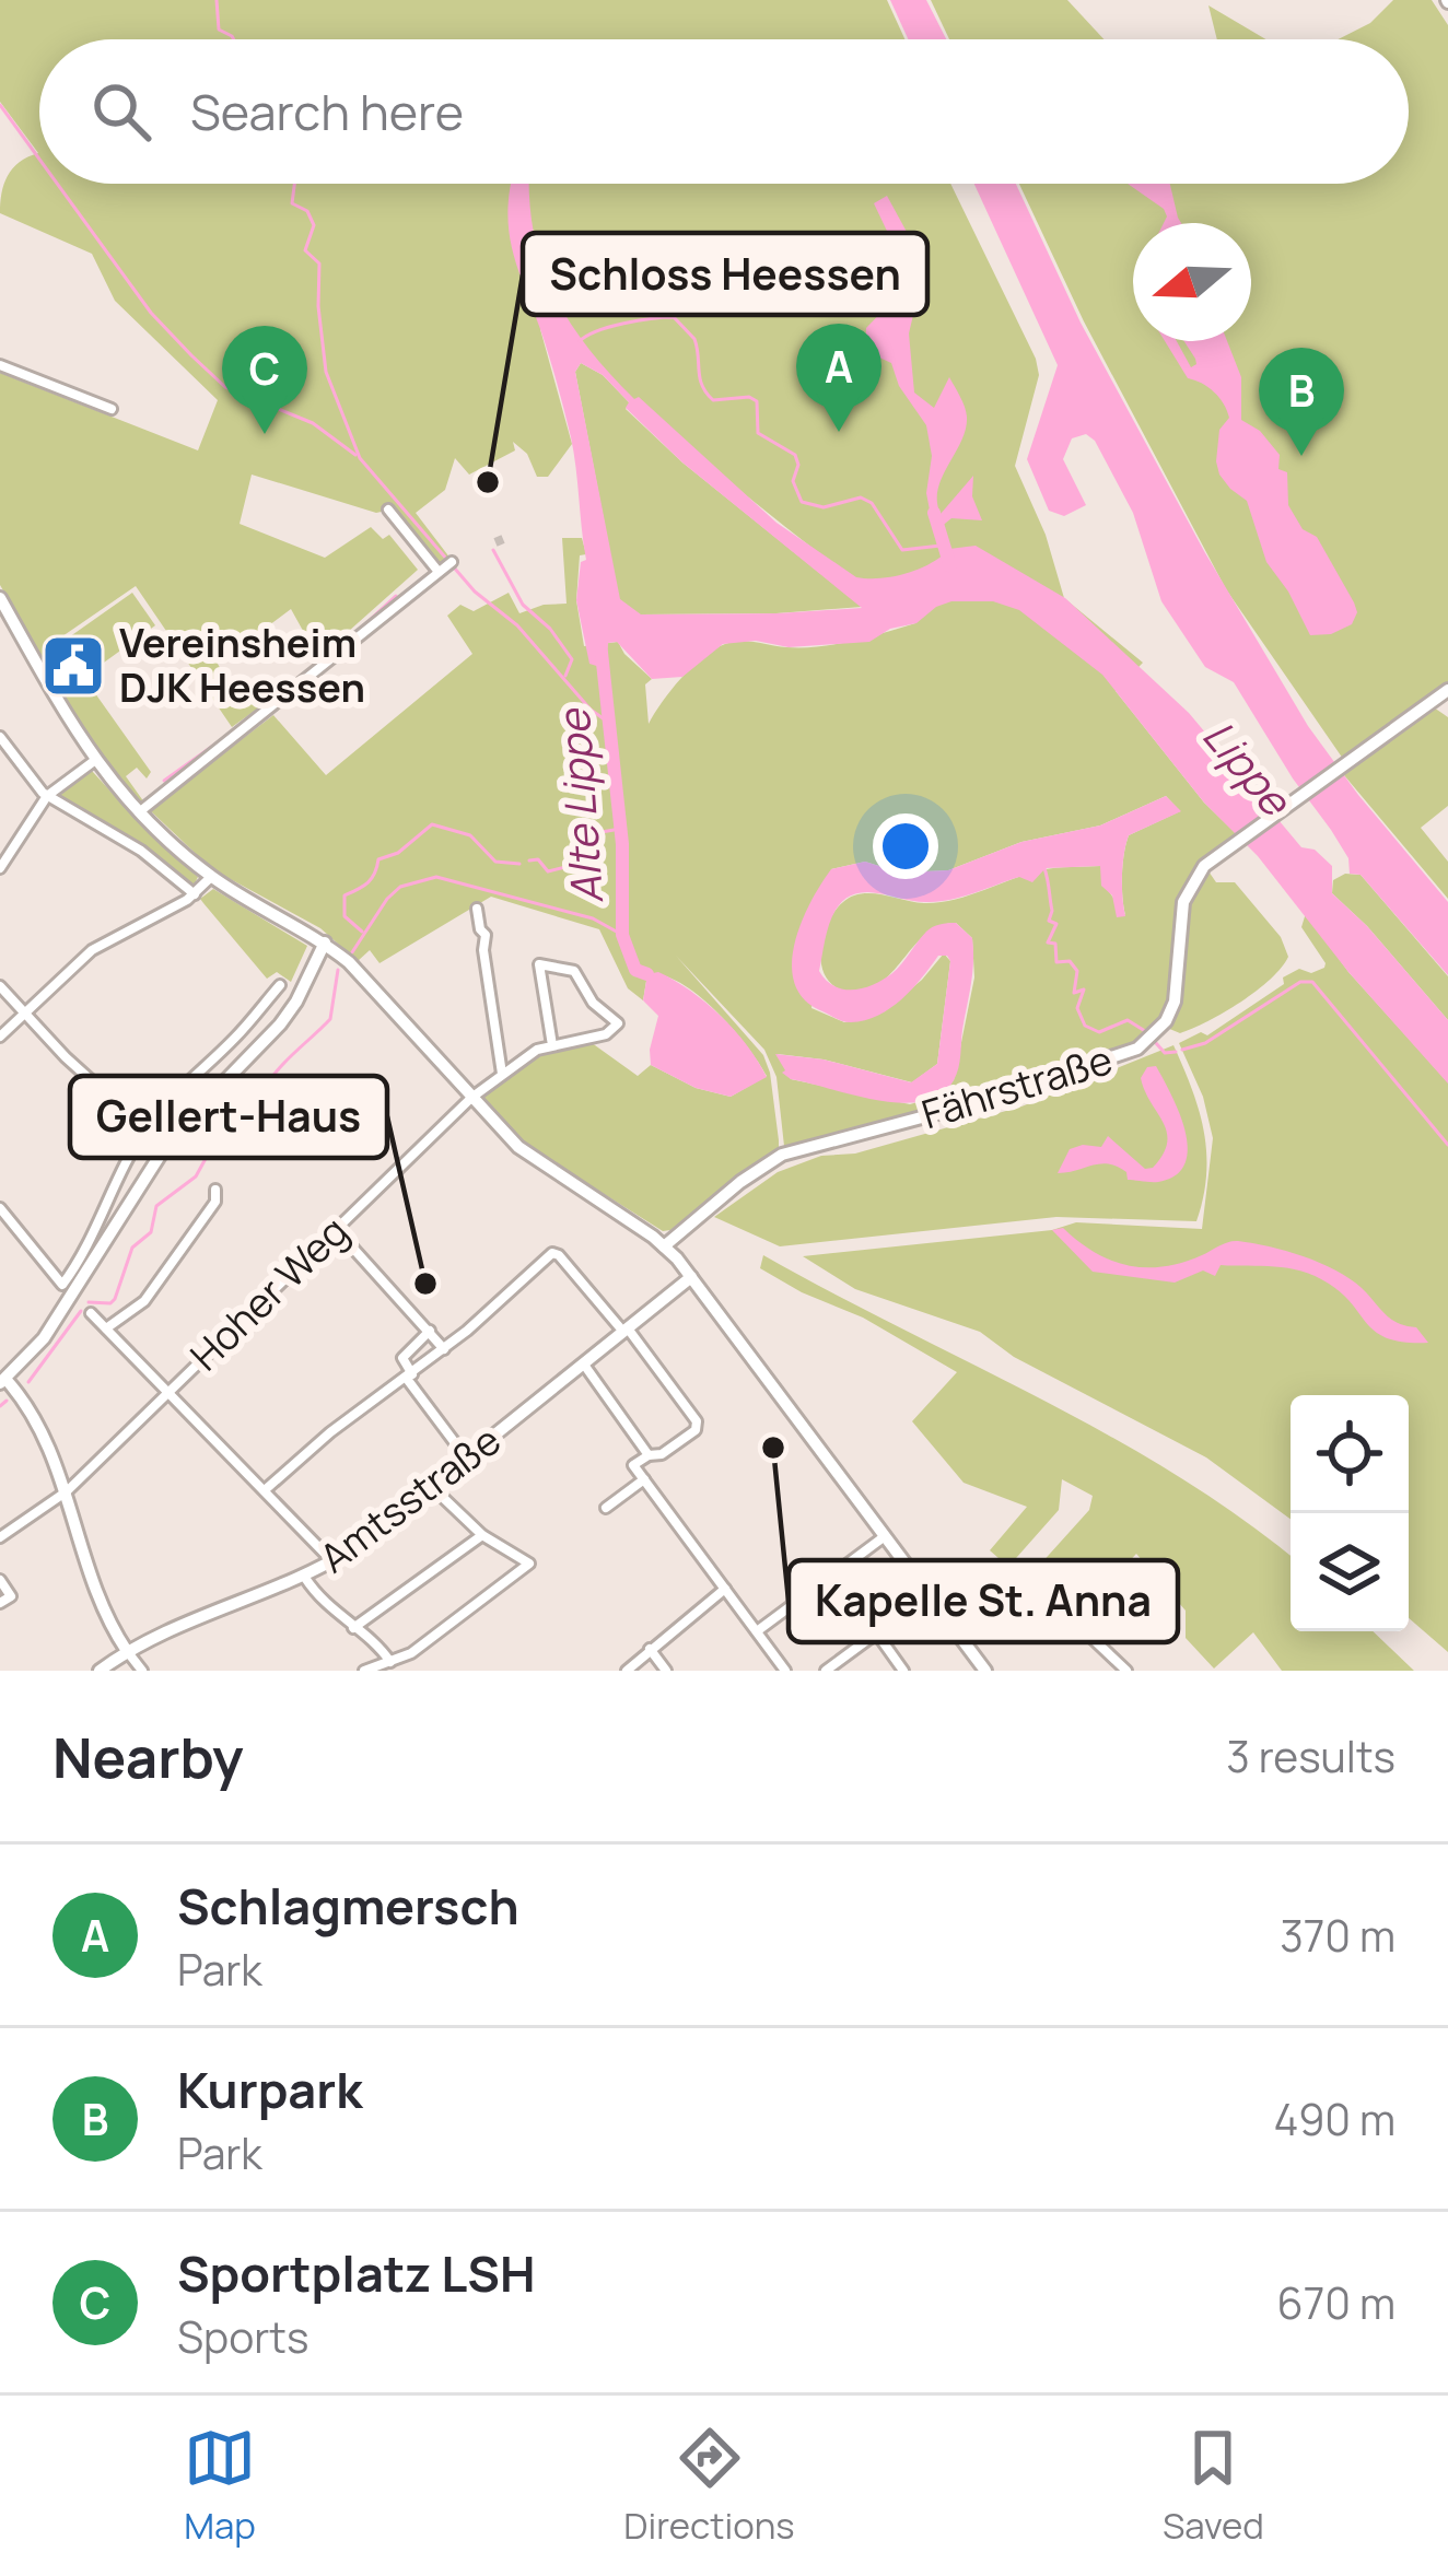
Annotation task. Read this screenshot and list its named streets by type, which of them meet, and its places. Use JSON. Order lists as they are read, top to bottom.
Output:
{
  "streets": {
    "main road": ["Fährstraße", "Amtsstraße"],
    "street": ["Hoher Weg"]
  },
  "water": ["Lippe", "Alte Lippe"],
  "places": {
    "other": ["Schloss Heessen", "Gellert-Haus", "Kapelle St. Anna"],
    "public building": ["Vereinsheim DJK Heessen"]
  },
  "north": "left",
  "page": {
    "search": "Search here",
    "pins": ["A", "C", "B"],
    "heading": ["Nearby", "3 results"],
    "list": [
      {
        "mark": "A",
        "name": "Schlagmersch",
        "note": "Park",
        "value": "370 m"
      },
      {
        "mark": "B",
        "name": "Kurpark",
        "note": "Park",
        "value": "490 m"
      },
      {
        "mark": "C",
        "name": "Sportplatz LSH",
        "note": "Sports",
        "value": "670 m"
      }
    ],
    "nav": ["Map", "Directions", "Saved"]
  }
}
